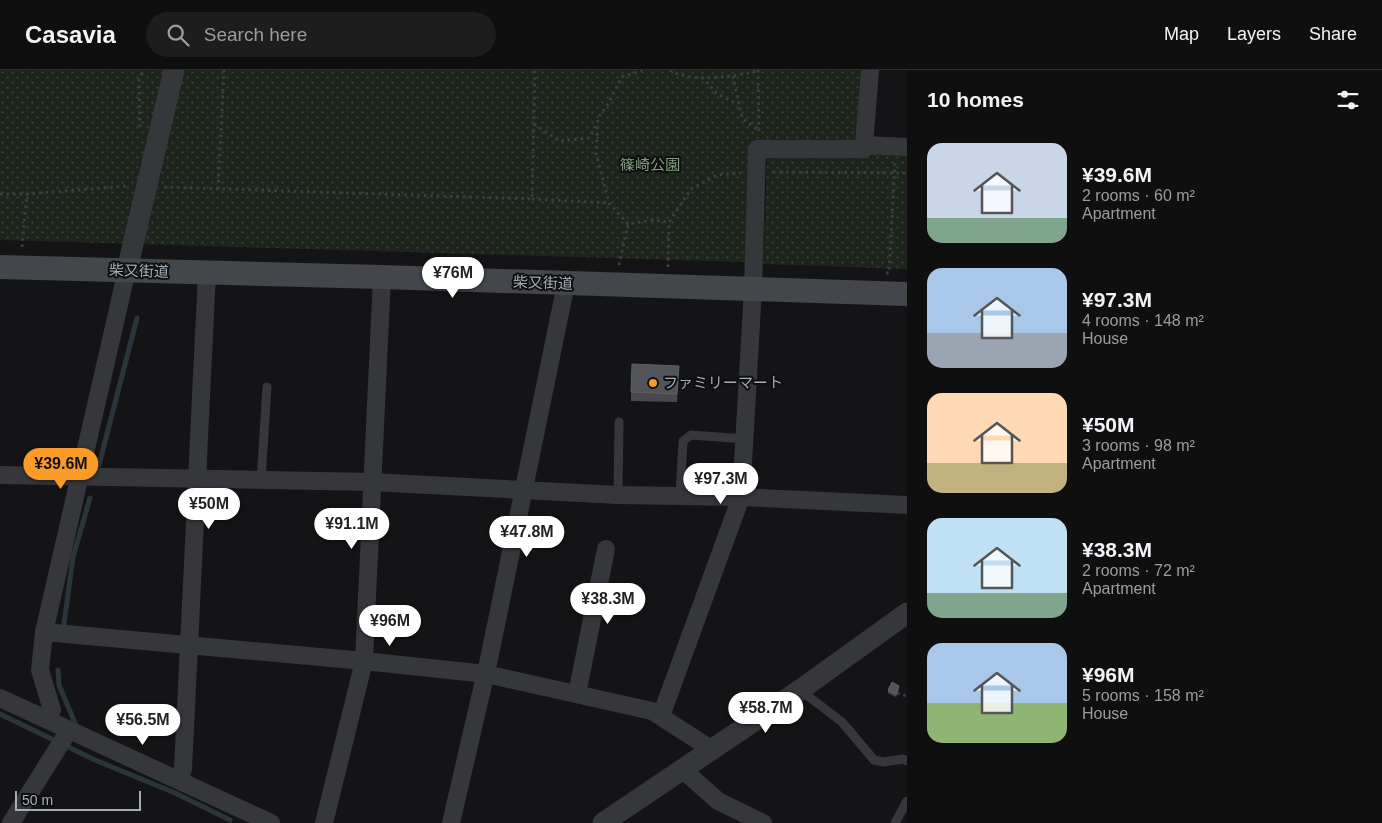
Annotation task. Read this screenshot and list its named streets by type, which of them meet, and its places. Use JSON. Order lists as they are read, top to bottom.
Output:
{
  "streets": {
    "main road": ["柴又街道"]
  },
  "parks": ["篠崎公園"],
  "places": ["ファミリーマート"],
  "scale_bar": "50 m",
  "page": {
    "header": "Casavia",
    "search": "Search here",
    "nav": ["Map", "Layers", "Share"],
    "heading": "10 homes",
    "list": [
      {
        "name": "¥39.6M",
        "note": "2 rooms · 60 m² · Apartment"
      },
      {
        "name": "¥97.3M",
        "note": "4 rooms · 148 m² · House"
      },
      {
        "name": "¥50M",
        "note": "3 rooms · 98 m² · Apartment"
      },
      {
        "name": "¥38.3M",
        "note": "2 rooms · 72 m² · Apartment"
      },
      {
        "name": "¥96M",
        "note": "5 rooms · 158 m² · House"
      }
    ],
    "price": [
      "¥76M",
      "¥39.6M",
      "¥97.3M",
      "¥50M",
      "¥91.1M",
      "¥47.8M",
      "¥38.3M",
      "¥96M",
      "¥58.7M",
      "¥56.5M"
    ],
    "scale": "50 m"
  }
}
